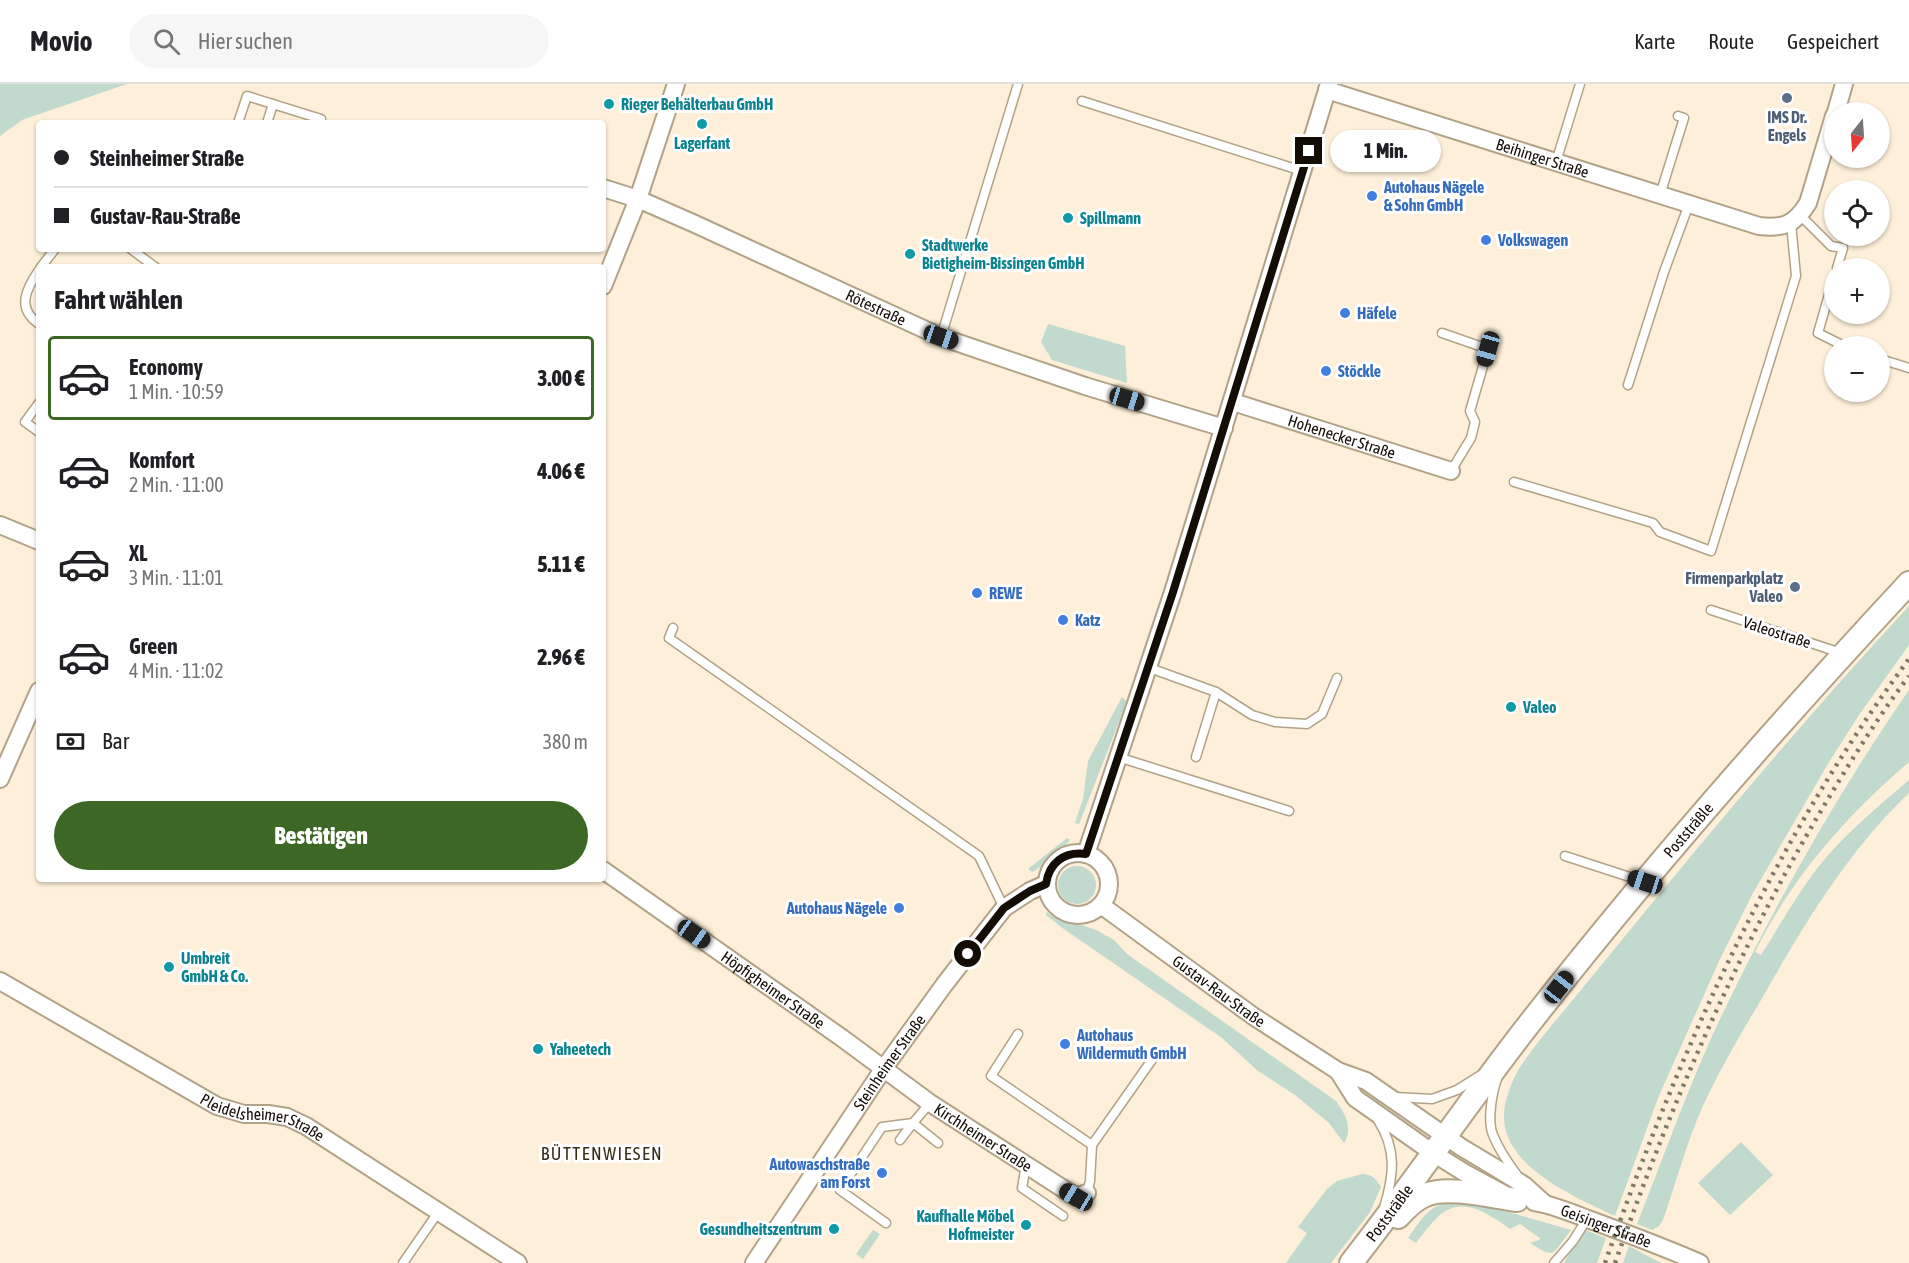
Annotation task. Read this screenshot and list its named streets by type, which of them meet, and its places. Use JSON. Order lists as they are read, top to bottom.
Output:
{
  "streets": {
    "main road": ["Poststräßle"],
    "street": [
      "Beihinger Straße",
      "Rötestraße",
      "Hohenecker Straße",
      "Höpfigheimer Straße",
      "Gustav-Rau-Straße",
      "Steinheimer Straße",
      "Pleidelsheimer Straße",
      "Kirchheimer Straße",
      "Geisinger Straße"
    ],
    "lane": ["Valeostraße"]
  },
  "crossings": [
    ["Valeostraße", "Poststräßle"],
    ["Poststräßle", "Gustav-Rau-Straße"],
    ["Poststräßle", "Geisinger Straße"],
    ["Höpfigheimer Straße", "Steinheimer Straße"],
    ["Höpfigheimer Straße", "Kirchheimer Straße"],
    ["Gustav-Rau-Straße", "Steinheimer Straße"],
    ["Gustav-Rau-Straße", "Geisinger Straße"],
    ["Steinheimer Straße", "Kirchheimer Straße"]
  ],
  "districts": ["BÜTTENWIESEN"],
  "places": [
    "IMS Dr. Engels",
    "Rieger Behälterbau GmbH",
    "Lagerfant",
    "Autohaus Nägele & Sohn GmbH",
    "Spillmann",
    "Volkswagen",
    "Stadtwerke Bietigheim-Bissingen GmbH",
    "Häfele",
    "Stöckle",
    "Firmenparkplatz Valeo",
    "REWE",
    "Katz",
    "Valeo",
    "Autohaus Nägele",
    "Umbreit GmbH & Co.",
    "Autohaus Wildermuth GmbH",
    "Yaheetech",
    "Autowaschstraße am Forst",
    "Kaufhalle Möbel Hofmeister",
    "Gesundheitszentrum"
  ],
  "north": "bottom",
  "page": {
    "header": "Movio",
    "search": "Hier suchen",
    "nav": ["Karte", "Route", "Gespeichert"],
    "map_buttons": ["+", "−"],
    "banner": ["Steinheimer Straße", "Gustav-Rau-Straße"],
    "bubble": "1 Min.",
    "heading": "Fahrt wählen",
    "list": [
      {
        "name": "Economy",
        "note": "1 Min. · 10:59",
        "value": "3.00 €"
      },
      {
        "name": "Komfort",
        "note": "2 Min. · 11:00",
        "value": "4.06 €"
      },
      {
        "name": "XL",
        "note": "3 Min. · 11:01",
        "value": "5.11 €"
      },
      {
        "name": "Green",
        "note": "4 Min. · 11:02",
        "value": "2.96 €"
      }
    ],
    "pay": ["Bar", "380 m"],
    "buttons": "Bestätigen"
  }
}
